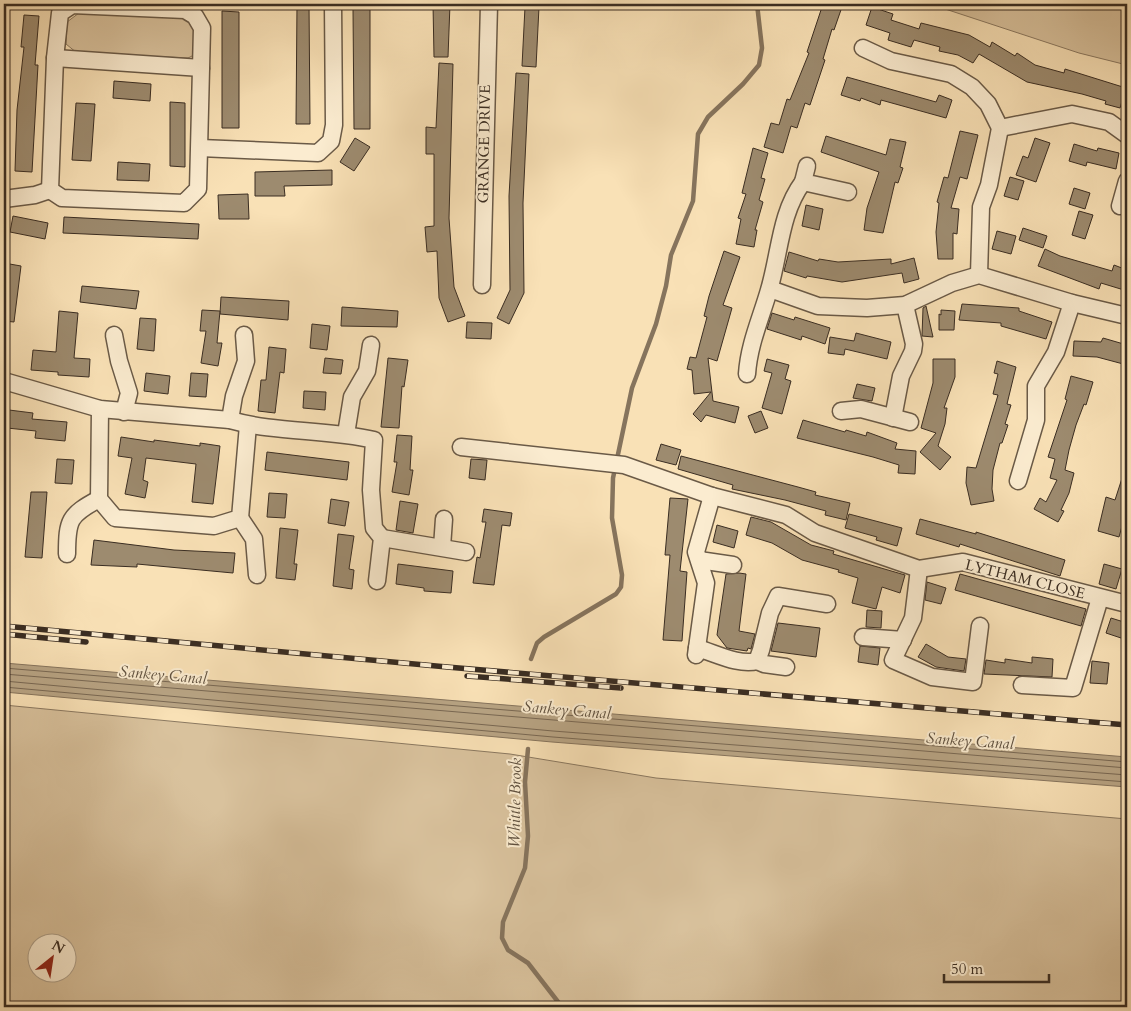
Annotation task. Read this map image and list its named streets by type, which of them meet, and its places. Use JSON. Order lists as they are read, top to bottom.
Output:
{
  "streets": {
    "street": ["GRANGE DRIVE", "LYTHAM CLOSE"]
  },
  "water": ["Sankey Canal", "Whittle Brook"],
  "scale_bar": "50 m",
  "north": "top right"
}
